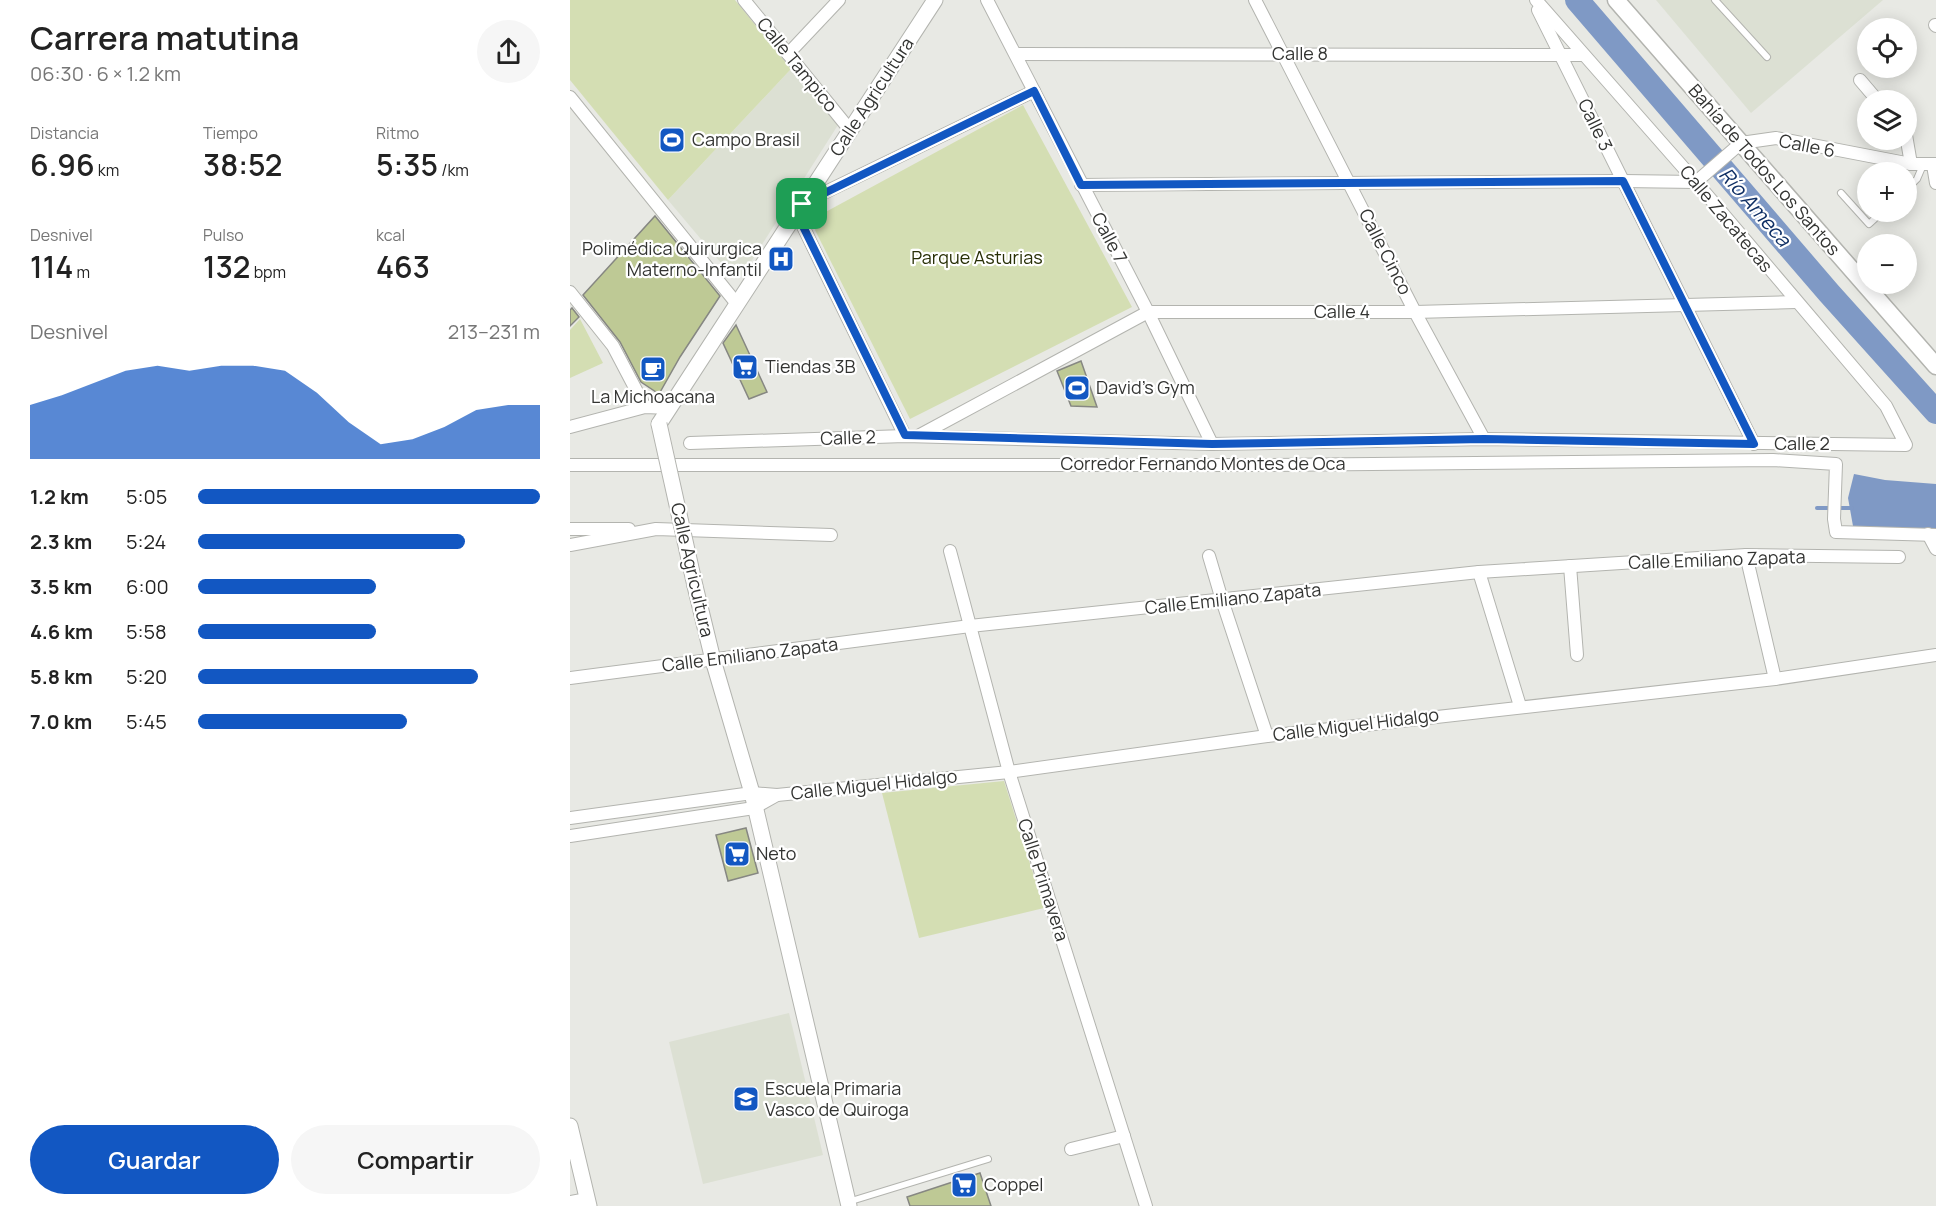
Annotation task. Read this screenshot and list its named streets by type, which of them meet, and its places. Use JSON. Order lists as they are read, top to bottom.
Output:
{
  "streets": {
    "main road": ["Bahía de Todos Los Santos"],
    "street": [
      "Calle 8",
      "Calle Tampico",
      "Calle Agricultura",
      "Calle 3",
      "Calle 6",
      "Calle Zacatecas",
      "Calle 7",
      "Calle Cinco",
      "Calle 4",
      "Calle 2",
      "Corredor Fernando Montes de Oca",
      "Calle Emiliano Zapata",
      "Calle Miguel Hidalgo",
      "Calle Primavera"
    ]
  },
  "crossings": [
    ["Calle 8", "Calle 3"],
    ["Calle 8", "Calle Zacatecas"],
    ["Calle 8", "Calle 7"],
    ["Calle 8", "Calle Cinco"],
    ["Calle Tampico", "Calle Agricultura"],
    ["Calle Agricultura", "Calle Emiliano Zapata"],
    ["Calle Agricultura", "Calle Miguel Hidalgo"],
    ["Calle 3", "Calle Zacatecas"],
    ["Calle 3", "Calle 4"],
    ["Calle 3", "Calle 2"],
    ["Calle 6", "Bahía de Todos Los Santos"],
    ["Calle Zacatecas", "Calle 4"],
    ["Calle Zacatecas", "Calle 2"],
    ["Calle 7", "Calle 4"],
    ["Calle 7", "Calle 2"],
    ["Calle Cinco", "Calle 4"],
    ["Calle Cinco", "Calle 2"],
    ["Calle 4", "Calle 2"],
    ["Calle Emiliano Zapata", "Calle Primavera"],
    ["Calle Miguel Hidalgo", "Calle Primavera"]
  ],
  "water": ["Río Ameca"],
  "parks": ["Parque Asturias"],
  "places": {
    "sports": ["Campo Brasil", "David's Gym"],
    "hospital": ["Polimédica Quirurgica Materno-Infantil"],
    "supermarket": ["Tiendas 3B", "Neto", "Coppel"],
    "cafe": ["La Michoacana"],
    "school or university": ["Escuela Primaria Vasco de Quiroga"]
  },
  "page": {
    "heading": ["Carrera matutina", "06:30 · 6 × 1.2 km"],
    "map_buttons": ["+", "−"],
    "stats": [
      ["Distancia", "6.96 km"],
      ["Tiempo", "38:52"],
      ["Ritmo", "5:35 /km"],
      ["Desnivel", "114 m"],
      ["Pulso", "132 bpm"],
      ["kcal", "463"]
    ],
    "chart": ["Desnivel", "213–231 m"],
    "list": [
      {
        "name": "1.2 km",
        "note": "5:05"
      },
      {
        "name": "2.3 km",
        "note": "5:24"
      },
      {
        "name": "3.5 km",
        "note": "6:00"
      },
      {
        "name": "4.6 km",
        "note": "5:58"
      },
      {
        "name": "5.8 km",
        "note": "5:20"
      },
      {
        "name": "7.0 km",
        "note": "5:45"
      }
    ],
    "buttons": ["Guardar", "Compartir"]
  }
}
